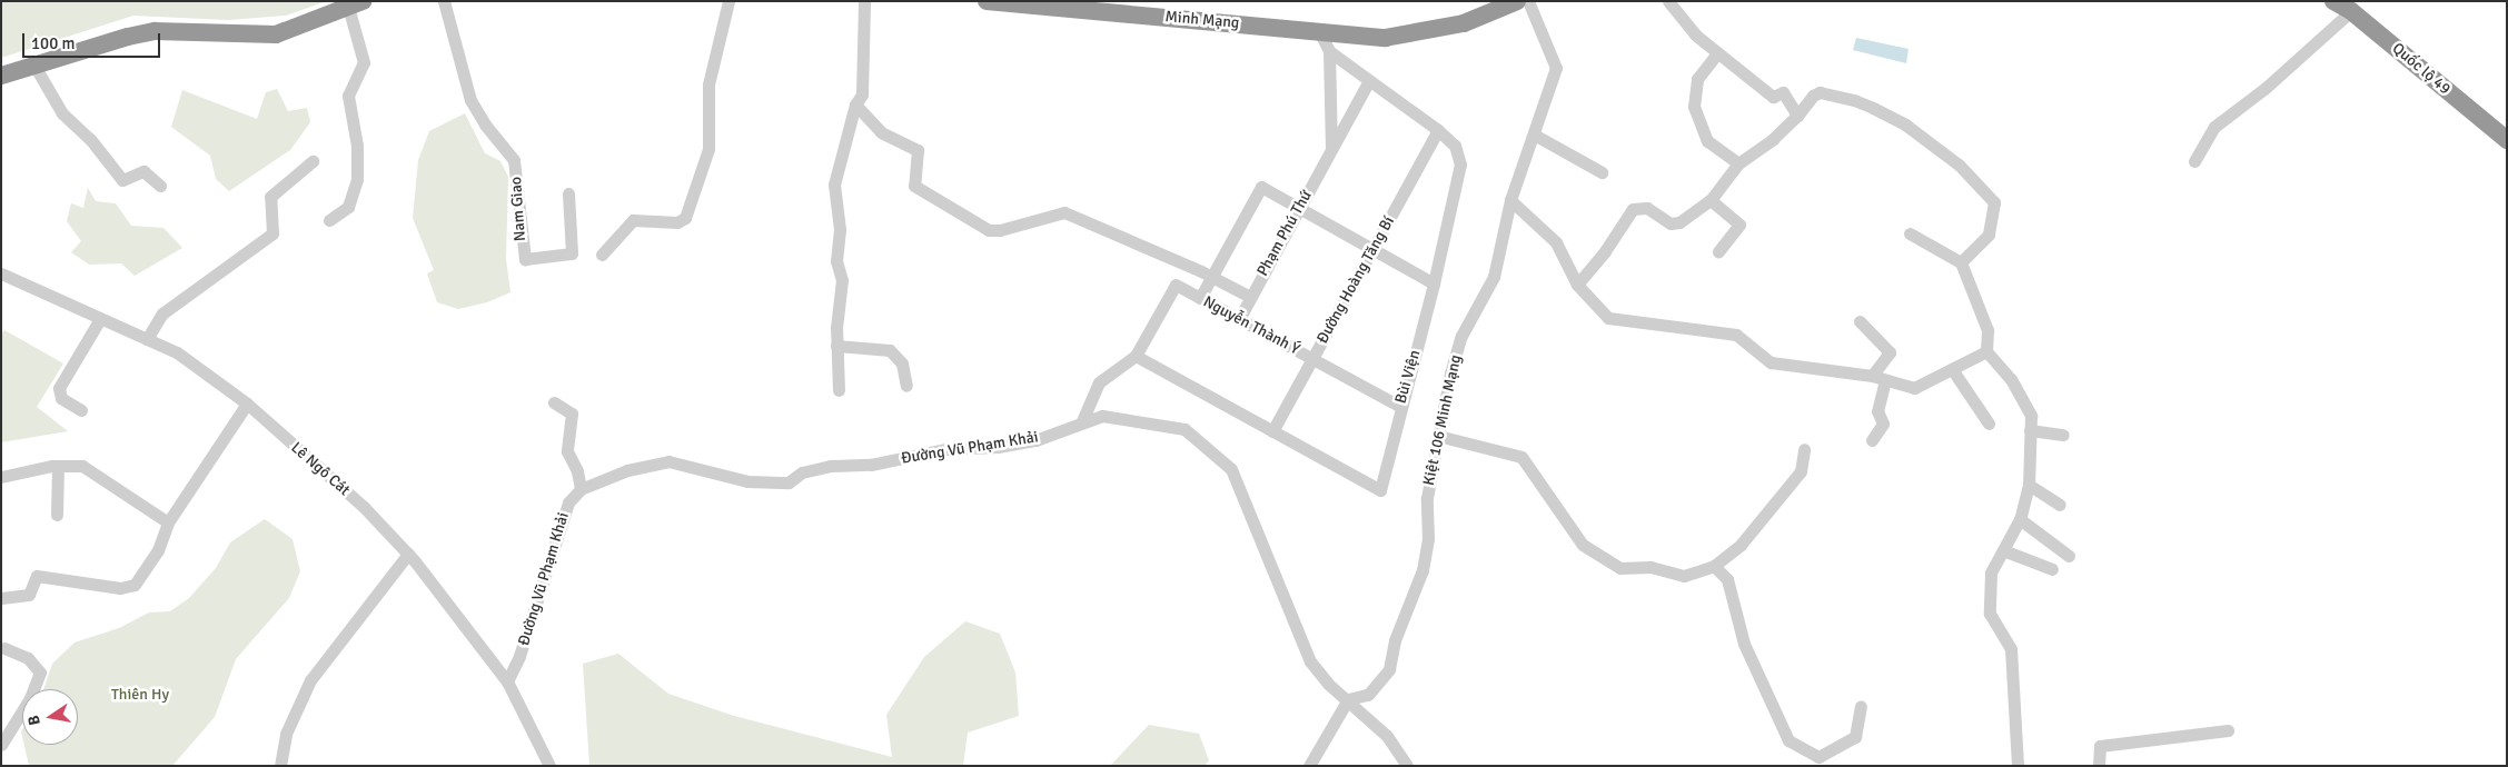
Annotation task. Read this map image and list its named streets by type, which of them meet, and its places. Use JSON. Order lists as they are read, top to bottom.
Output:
{
  "streets": {
    "highway": ["Minh Mạng", "Quốc lộ 49"],
    "street": [
      "Nam Giao",
      "Phạm Phú Thứ",
      "Đường Hoàng Tăng Bí",
      "Nguyễn Thành Ý",
      "Bùi Viện",
      "Kiệt 106 Minh Mạng",
      "Đường Vũ Phạm Khải",
      "Lê Ngô Cát"
    ]
  },
  "crossings": [
    ["Minh Mạng", "Phạm Phú Thứ"],
    ["Phạm Phú Thứ", "Nguyễn Thành Ý"],
    ["Phạm Phú Thứ", "Bùi Viện"],
    ["Đường Hoàng Tăng Bí", "Nguyễn Thành Ý"],
    ["Đường Hoàng Tăng Bí", "Bùi Viện"],
    ["Nguyễn Thành Ý", "Bùi Viện"],
    ["Kiệt 106 Minh Mạng", "Đường Vũ Phạm Khải"],
    ["Đường Vũ Phạm Khải", "Lê Ngô Cát"]
  ],
  "parks": ["Thiên Hy"],
  "scale_bar": "100 m",
  "north": "left"
}
